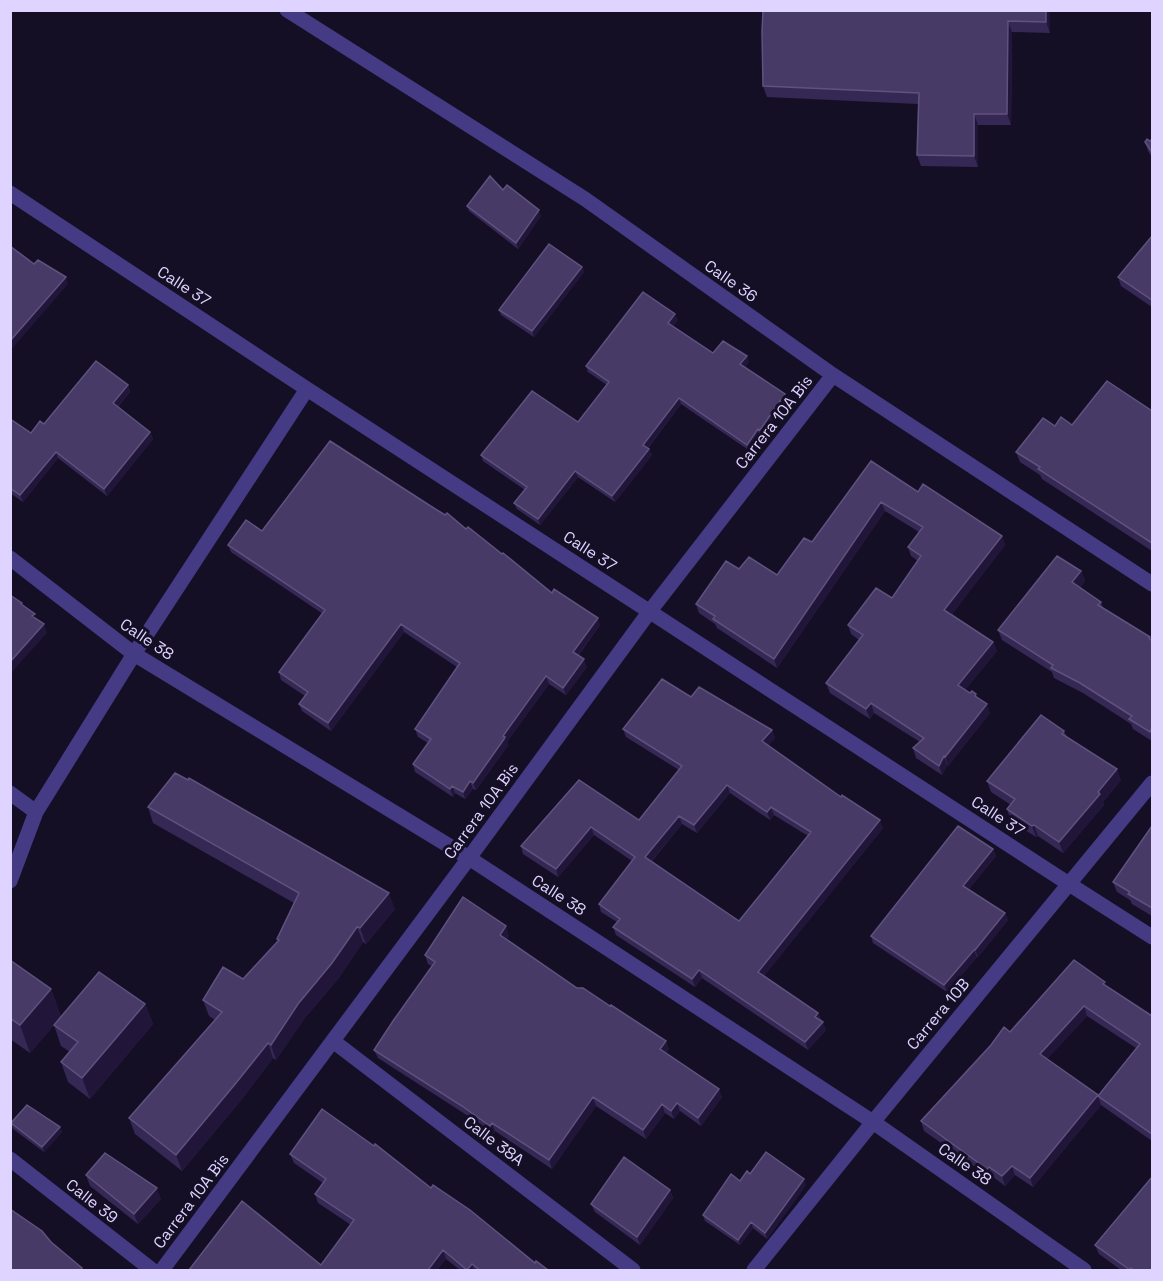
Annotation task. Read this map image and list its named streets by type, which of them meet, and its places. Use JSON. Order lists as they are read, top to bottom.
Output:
{
  "streets": {
    "street": [
      "Calle 36",
      "Calle 37",
      "Carrera 10A Bis",
      "Calle 38",
      "Carrera 10B",
      "Calle 38A",
      "Calle 39"
    ]
  },
  "crossings": [
    ["Calle 36", "Carrera 10A Bis"],
    ["Calle 37", "Carrera 10A Bis"],
    ["Calle 37", "Carrera 10B"],
    ["Carrera 10A Bis", "Calle 38"],
    ["Carrera 10A Bis", "Calle 38A"],
    ["Calle 38", "Carrera 10B"]
  ]
}
